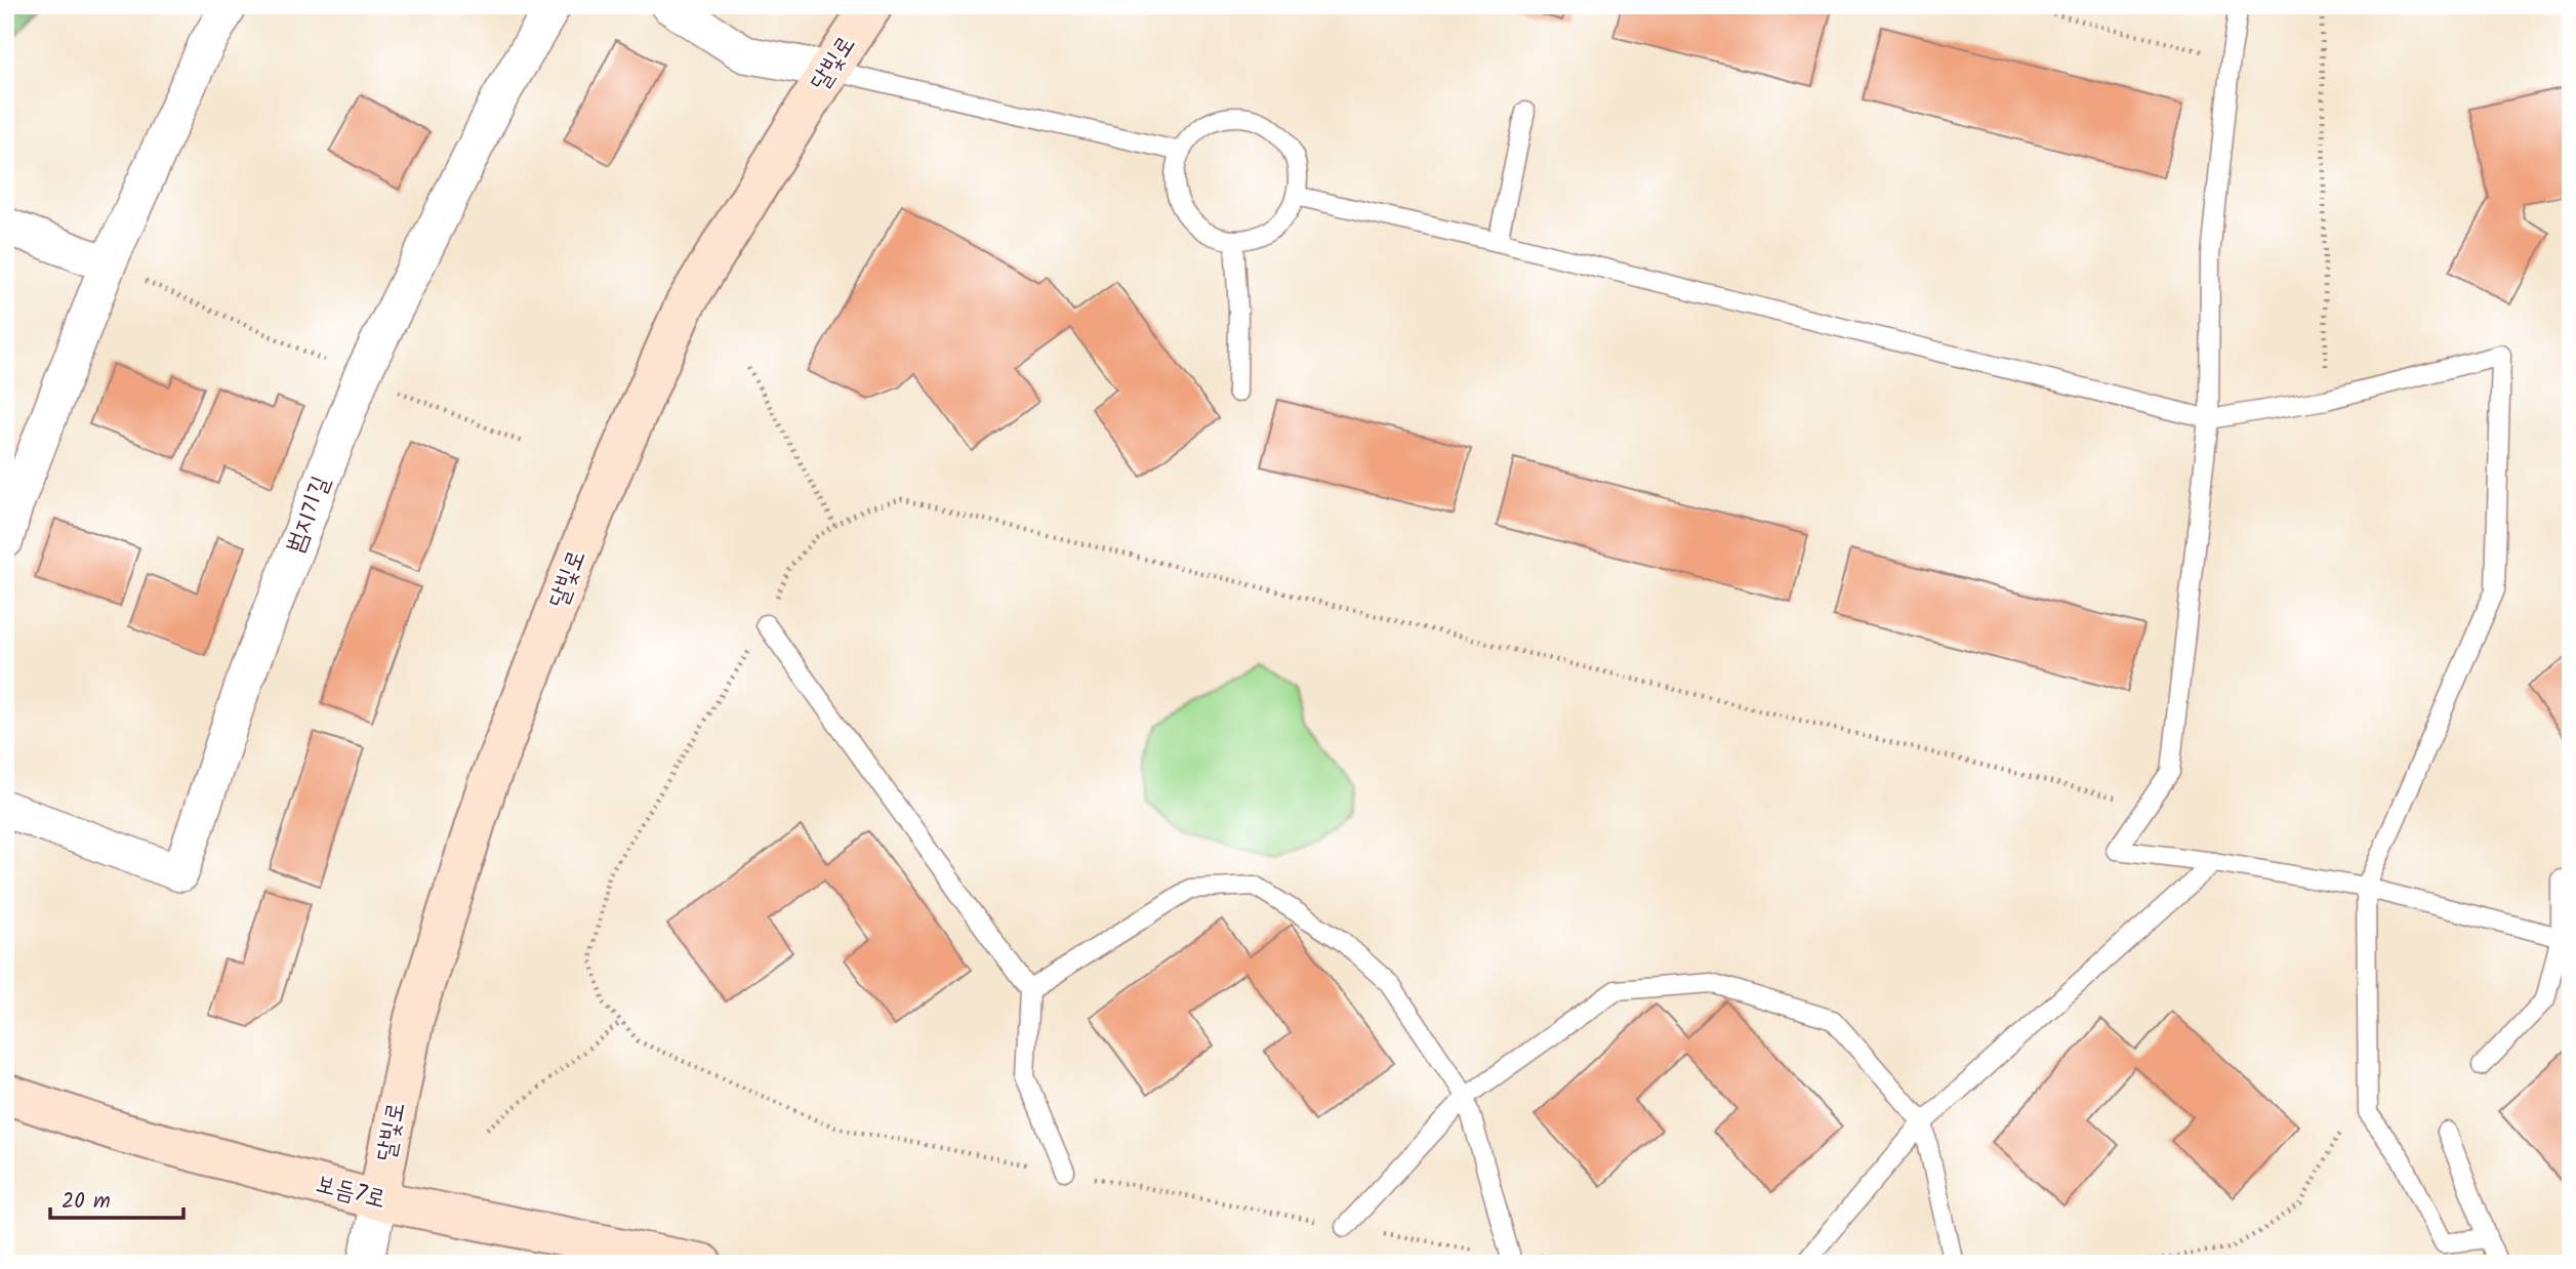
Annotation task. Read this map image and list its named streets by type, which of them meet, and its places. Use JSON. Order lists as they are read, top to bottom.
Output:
{
  "streets": {
    "street": ["달빛로", "범지기길", "보듬7로"]
  },
  "crossings": [
    ["달빛로", "보듬7로"]
  ],
  "scale_bar": "20 m"
}
